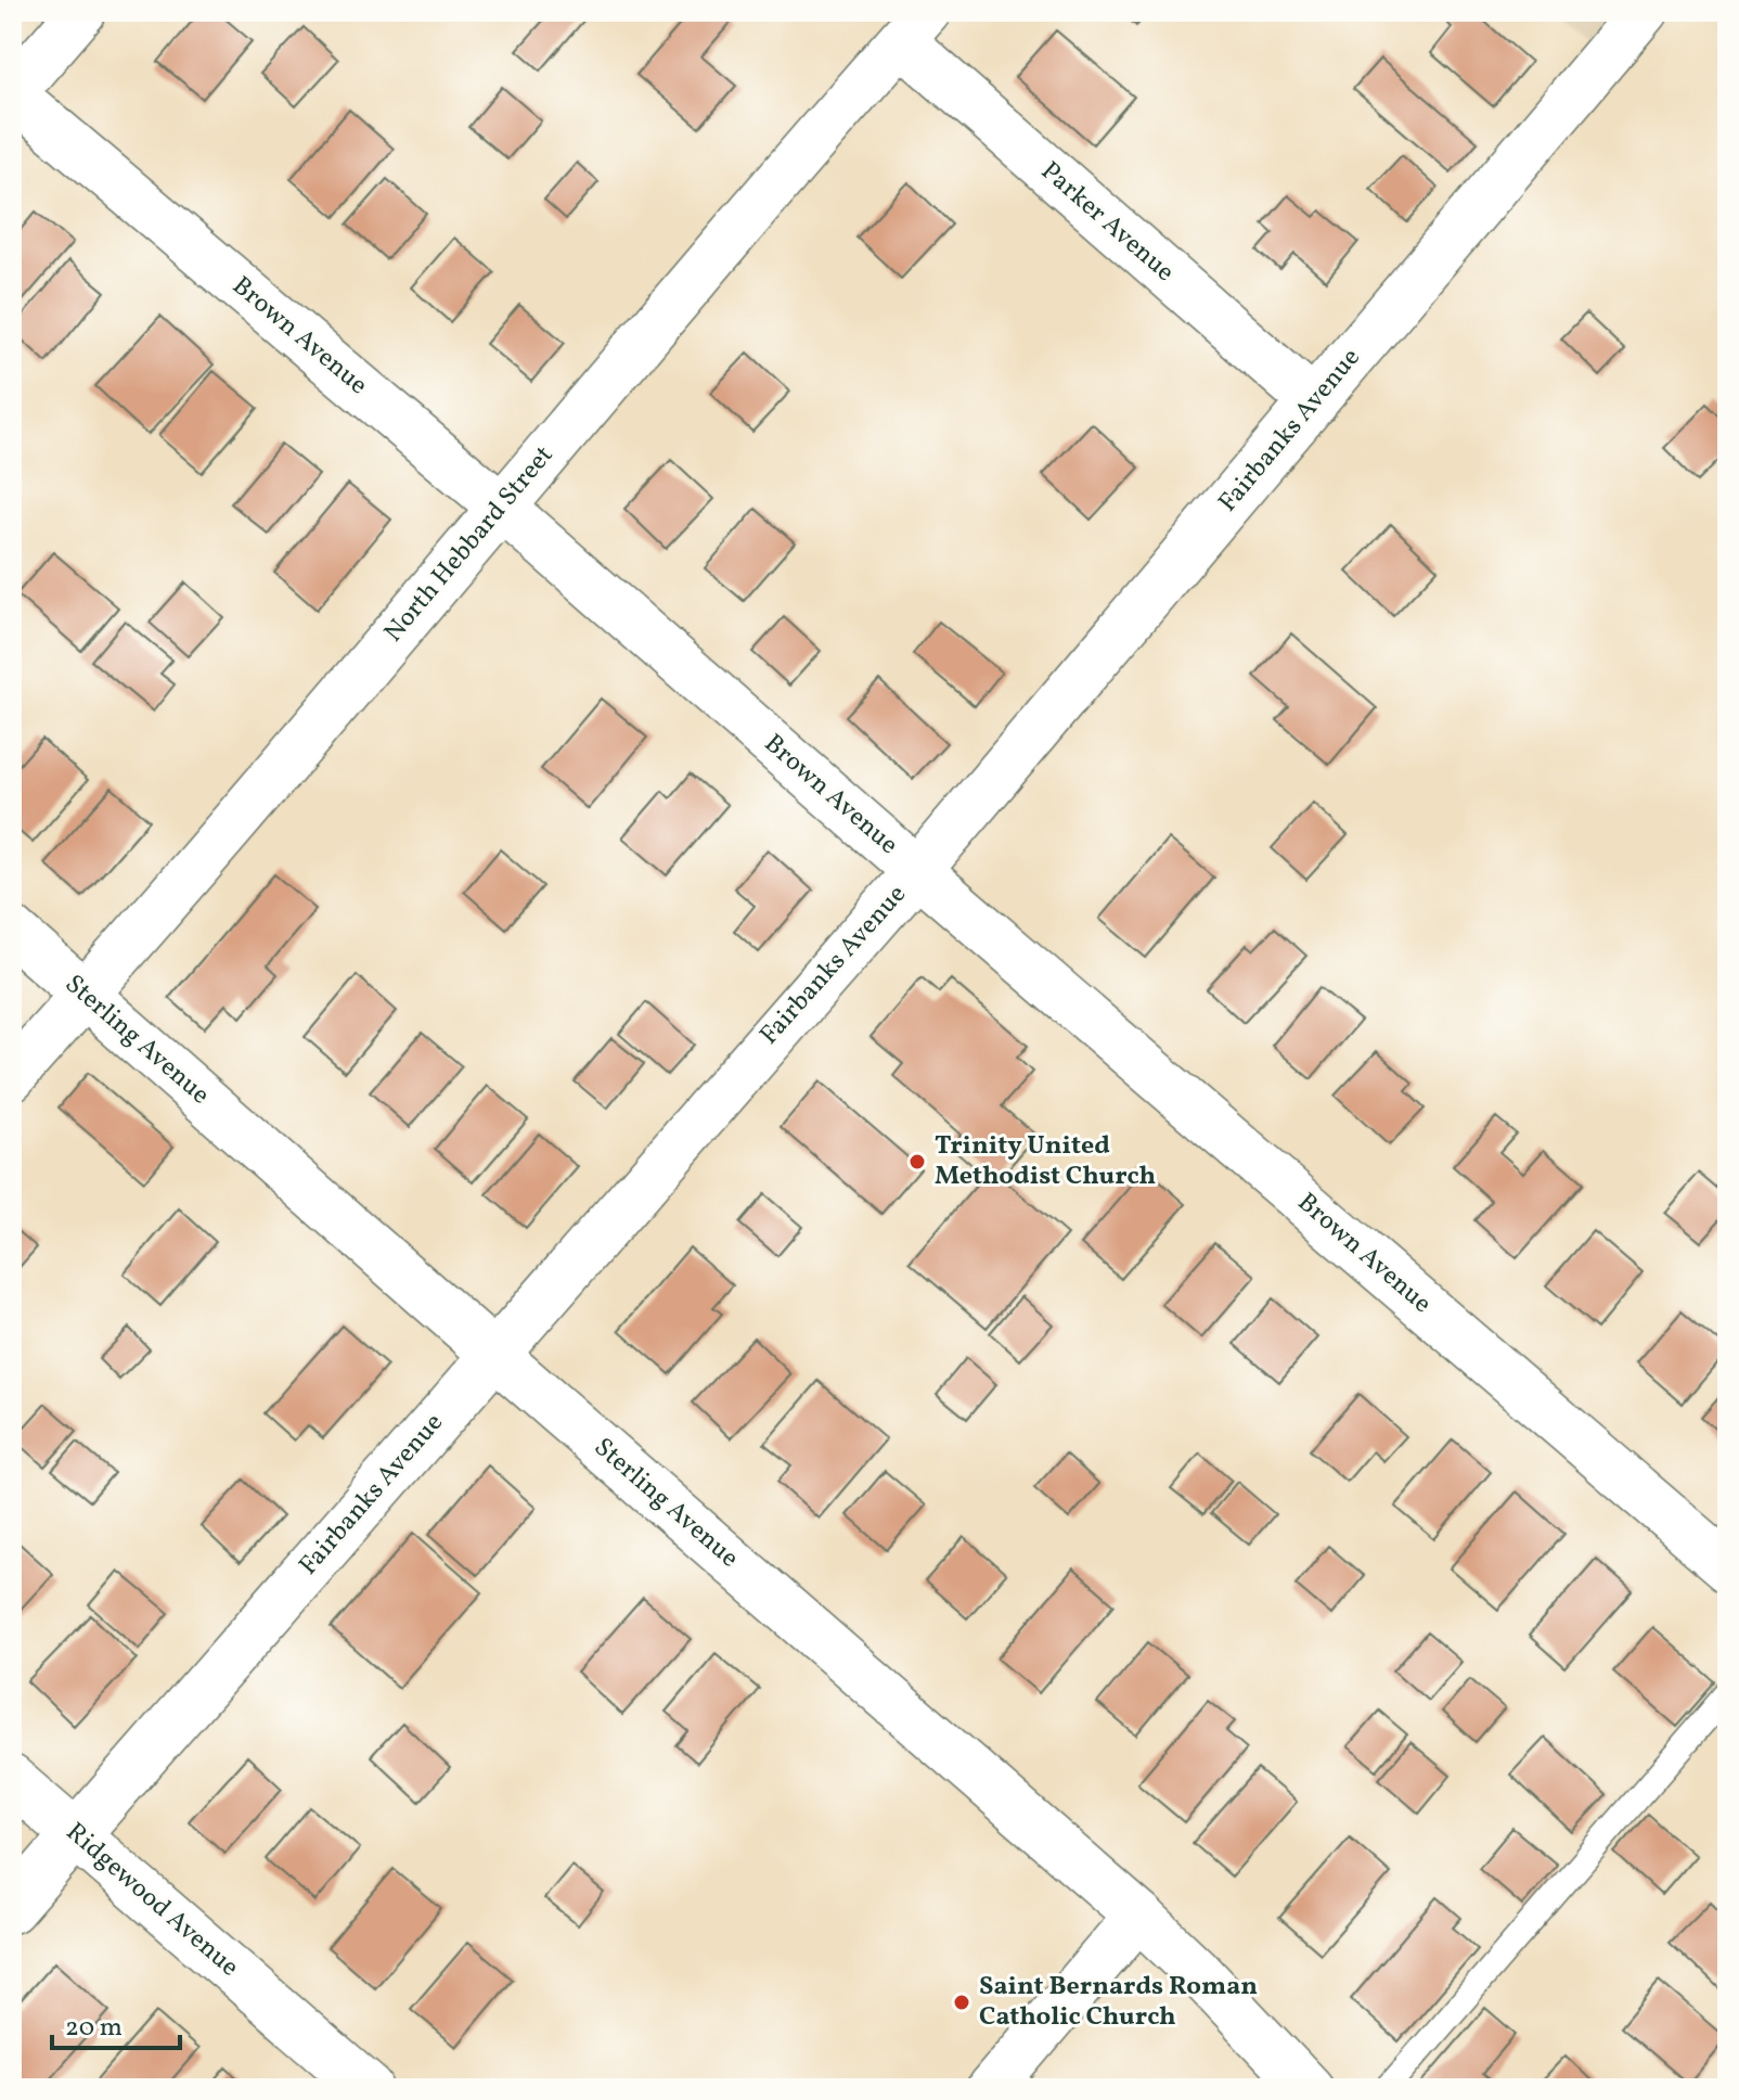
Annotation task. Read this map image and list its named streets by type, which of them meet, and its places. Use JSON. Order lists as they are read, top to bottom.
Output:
{
  "streets": {
    "street": [
      "Parker Avenue",
      "Brown Avenue",
      "Fairbanks Avenue",
      "North Hebbard Street",
      "Sterling Avenue",
      "Ridgewood Avenue"
    ]
  },
  "crossings": [
    ["Parker Avenue", "Fairbanks Avenue"],
    ["Parker Avenue", "North Hebbard Street"],
    ["Brown Avenue", "Fairbanks Avenue"],
    ["Brown Avenue", "North Hebbard Street"],
    ["Fairbanks Avenue", "Sterling Avenue"],
    ["Fairbanks Avenue", "Ridgewood Avenue"],
    ["North Hebbard Street", "Sterling Avenue"]
  ],
  "places": ["Trinity United Methodist Church", "Saint Bernards Roman Catholic Church"],
  "scale_bar": "20 m"
}
